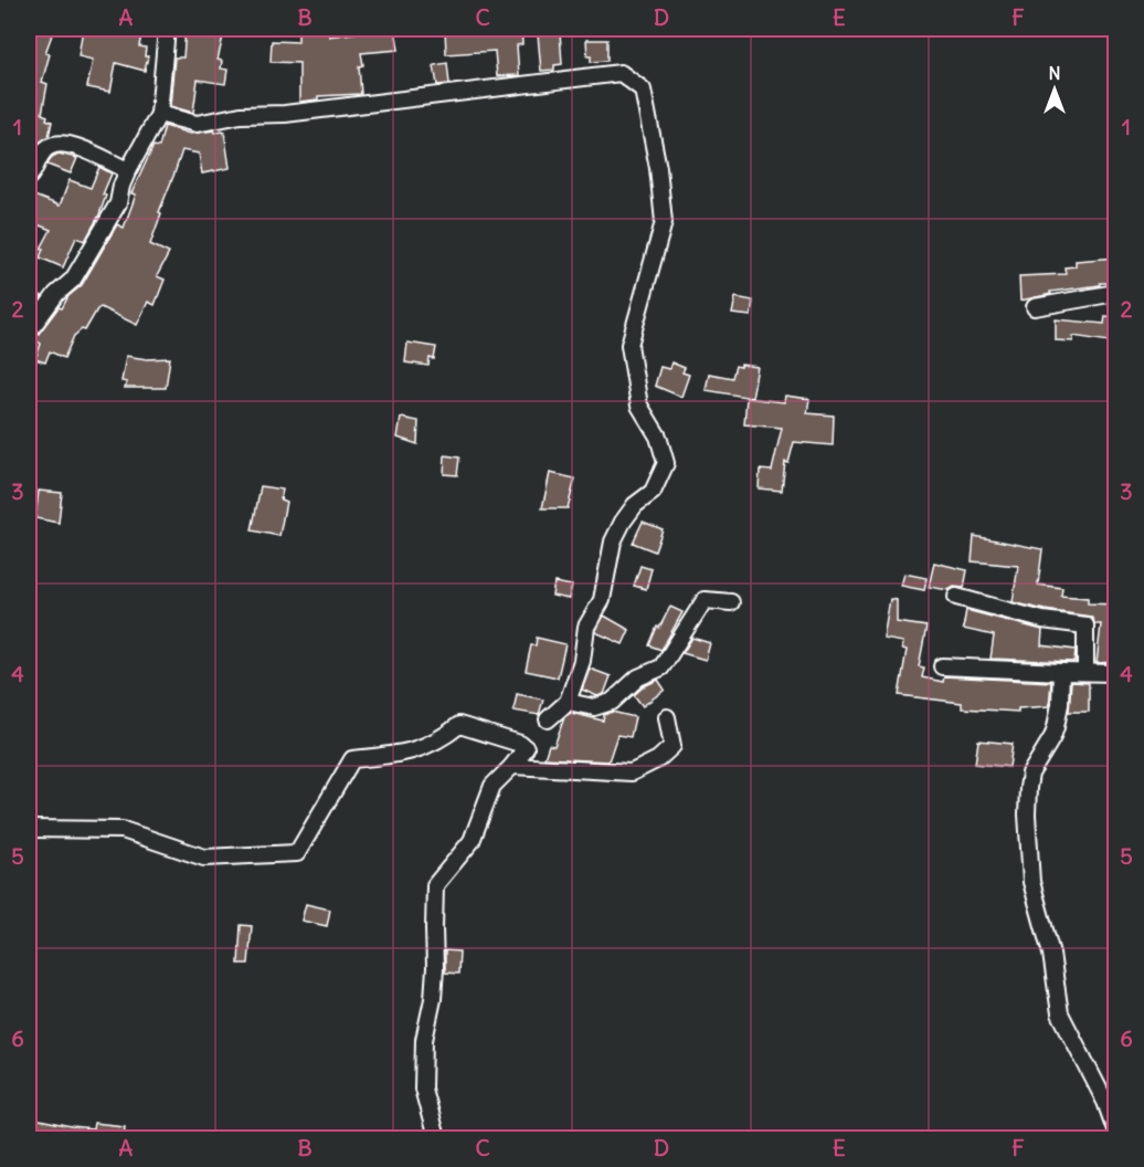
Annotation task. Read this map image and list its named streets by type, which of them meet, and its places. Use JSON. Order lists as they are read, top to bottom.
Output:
{
  "north": "top",
  "grid": {
    "columns": [
      "A",
      "B",
      "C",
      "D",
      "E",
      "F"
    ],
    "rows": [
      "1",
      "2",
      "3",
      "4",
      "5",
      "6"
    ]
  }
}
